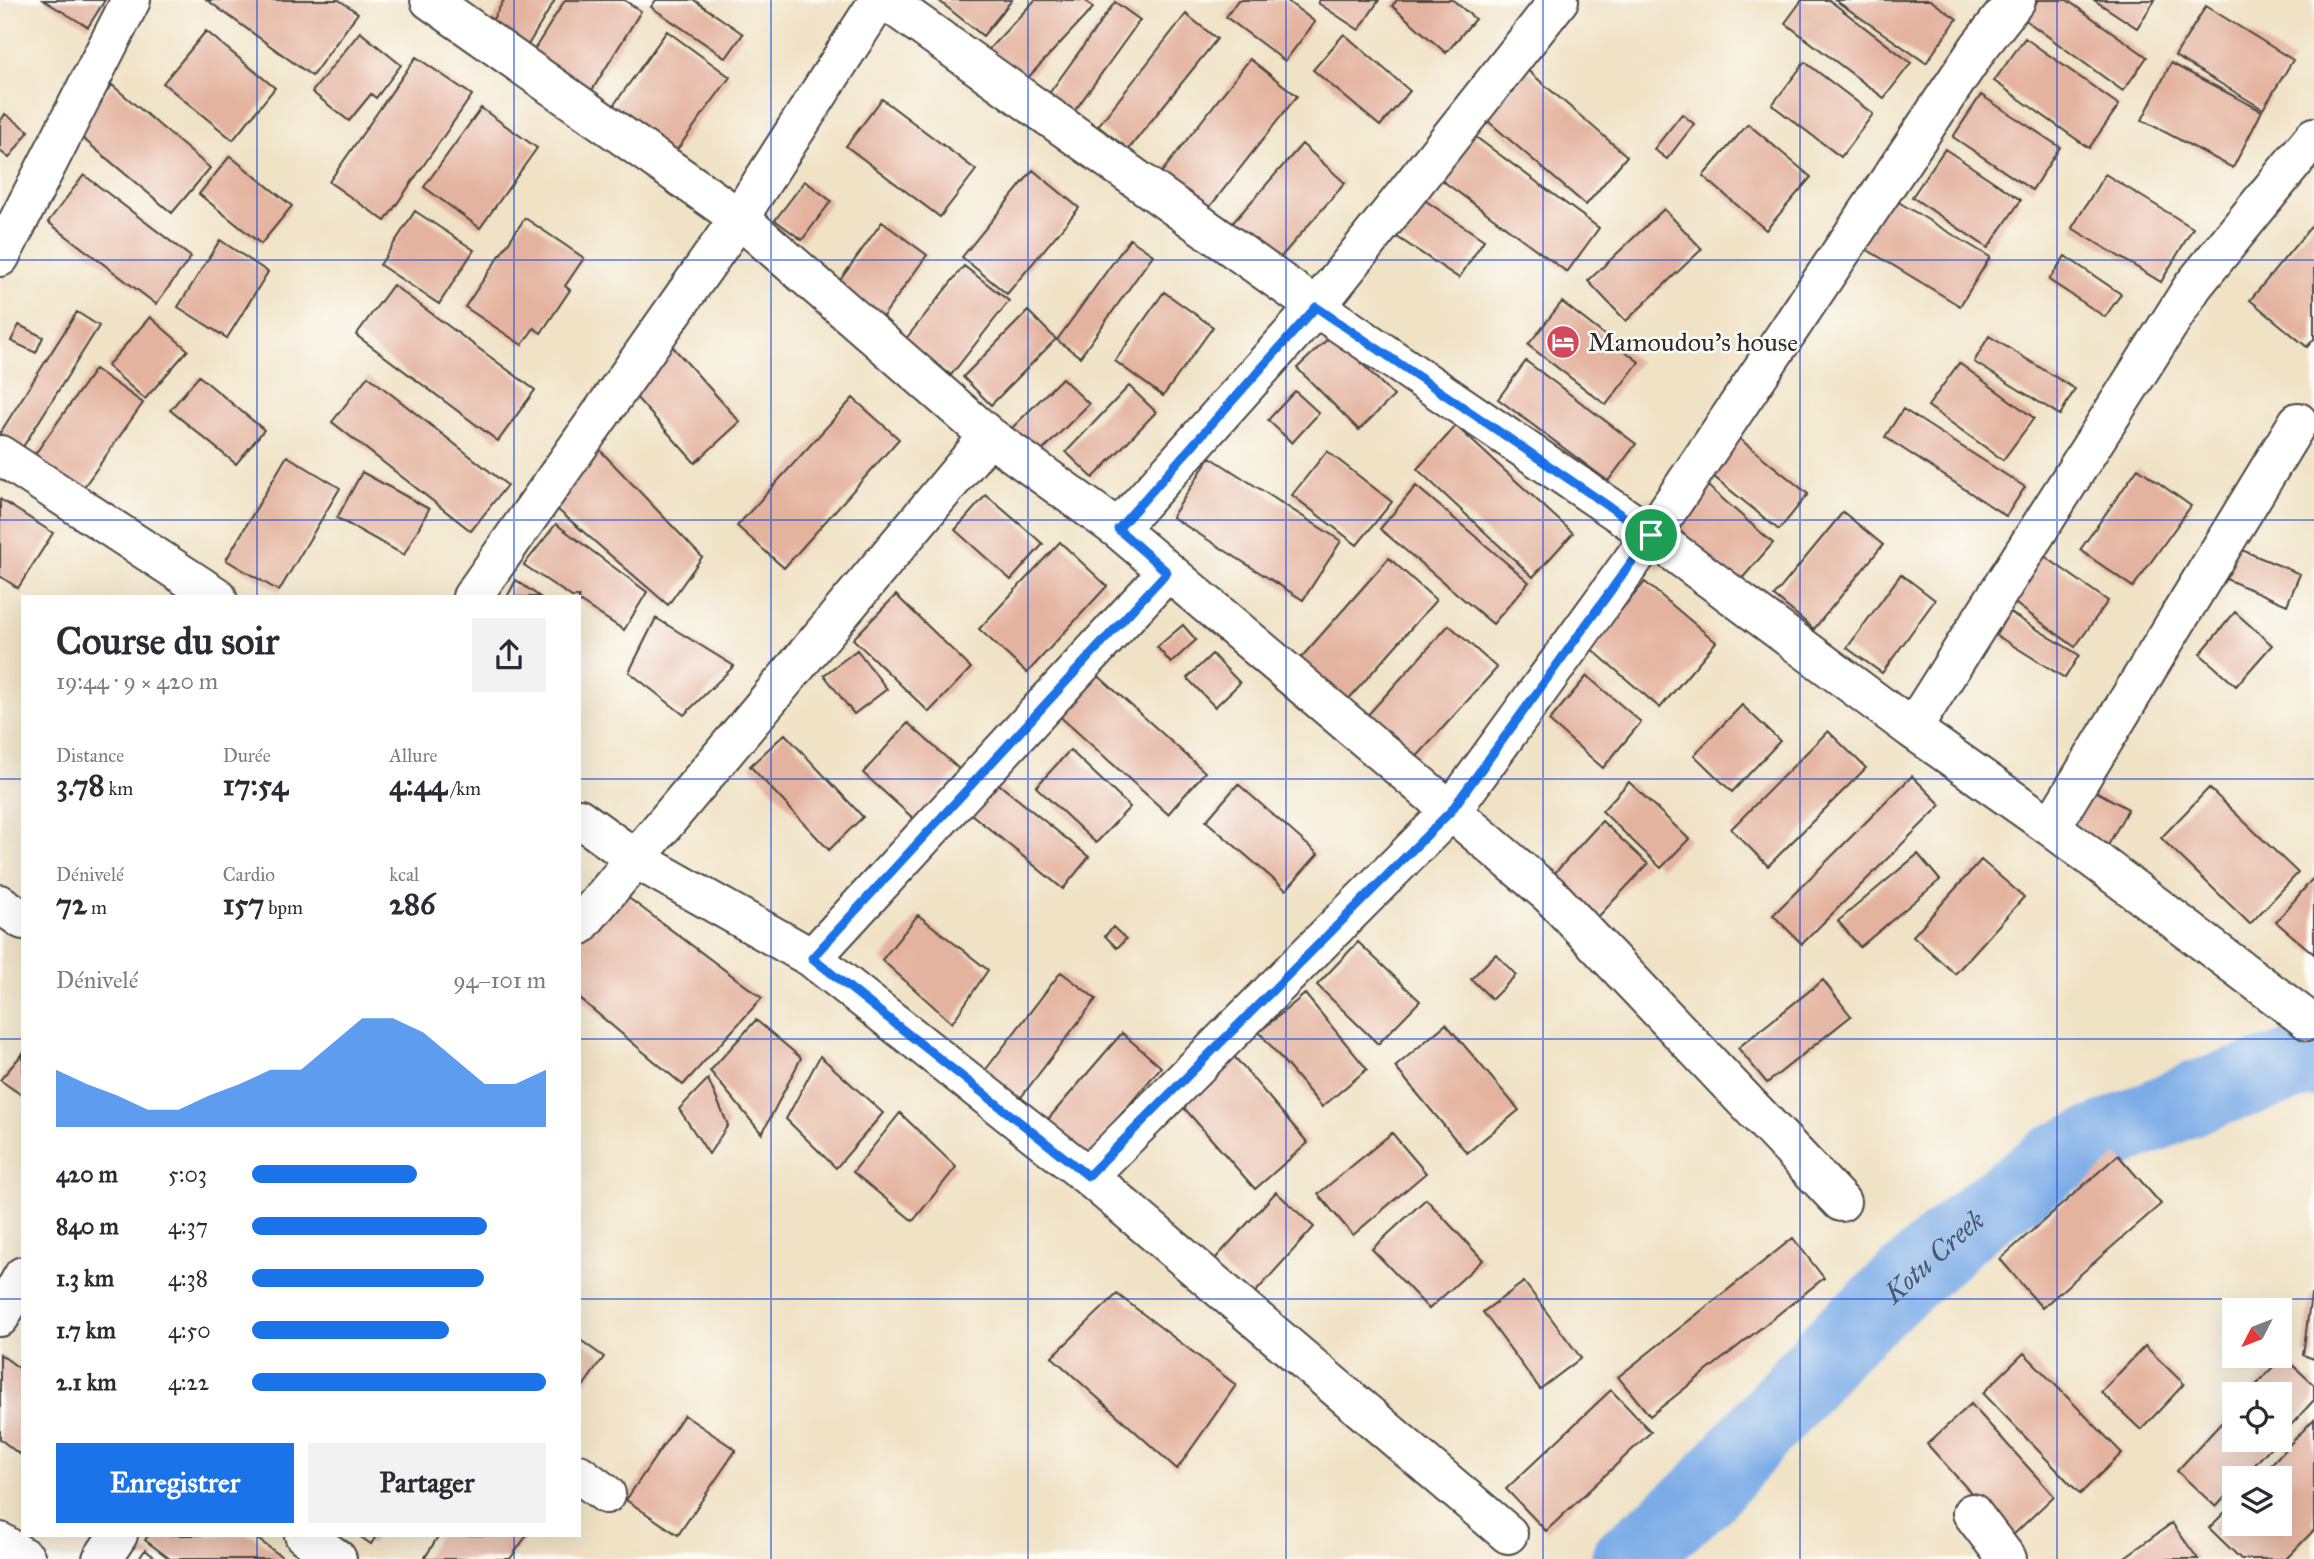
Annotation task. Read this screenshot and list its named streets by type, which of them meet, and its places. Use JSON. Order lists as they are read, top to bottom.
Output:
{
  "water": ["Kotu Creek"],
  "places": {
    "hotel": ["Mamoudou's house"]
  },
  "north": "bottom left",
  "page": {
    "heading": ["Course du soir", "19:44 · 9 × 420 m"],
    "stats": [
      ["Distance", "3.78 km"],
      ["Durée", "17:54"],
      ["Allure", "4:44 /km"],
      ["Dénivelé", "72 m"],
      ["Cardio", "157 bpm"],
      ["kcal", "286"]
    ],
    "chart": ["Dénivelé", "94–101 m"],
    "list": [
      {
        "name": "420 m",
        "note": "5:03"
      },
      {
        "name": "840 m",
        "note": "4:37"
      },
      {
        "name": "1.3 km",
        "note": "4:38"
      },
      {
        "name": "1.7 km",
        "note": "4:50"
      },
      {
        "name": "2.1 km",
        "note": "4:22"
      }
    ],
    "buttons": ["Enregistrer", "Partager"]
  }
}
